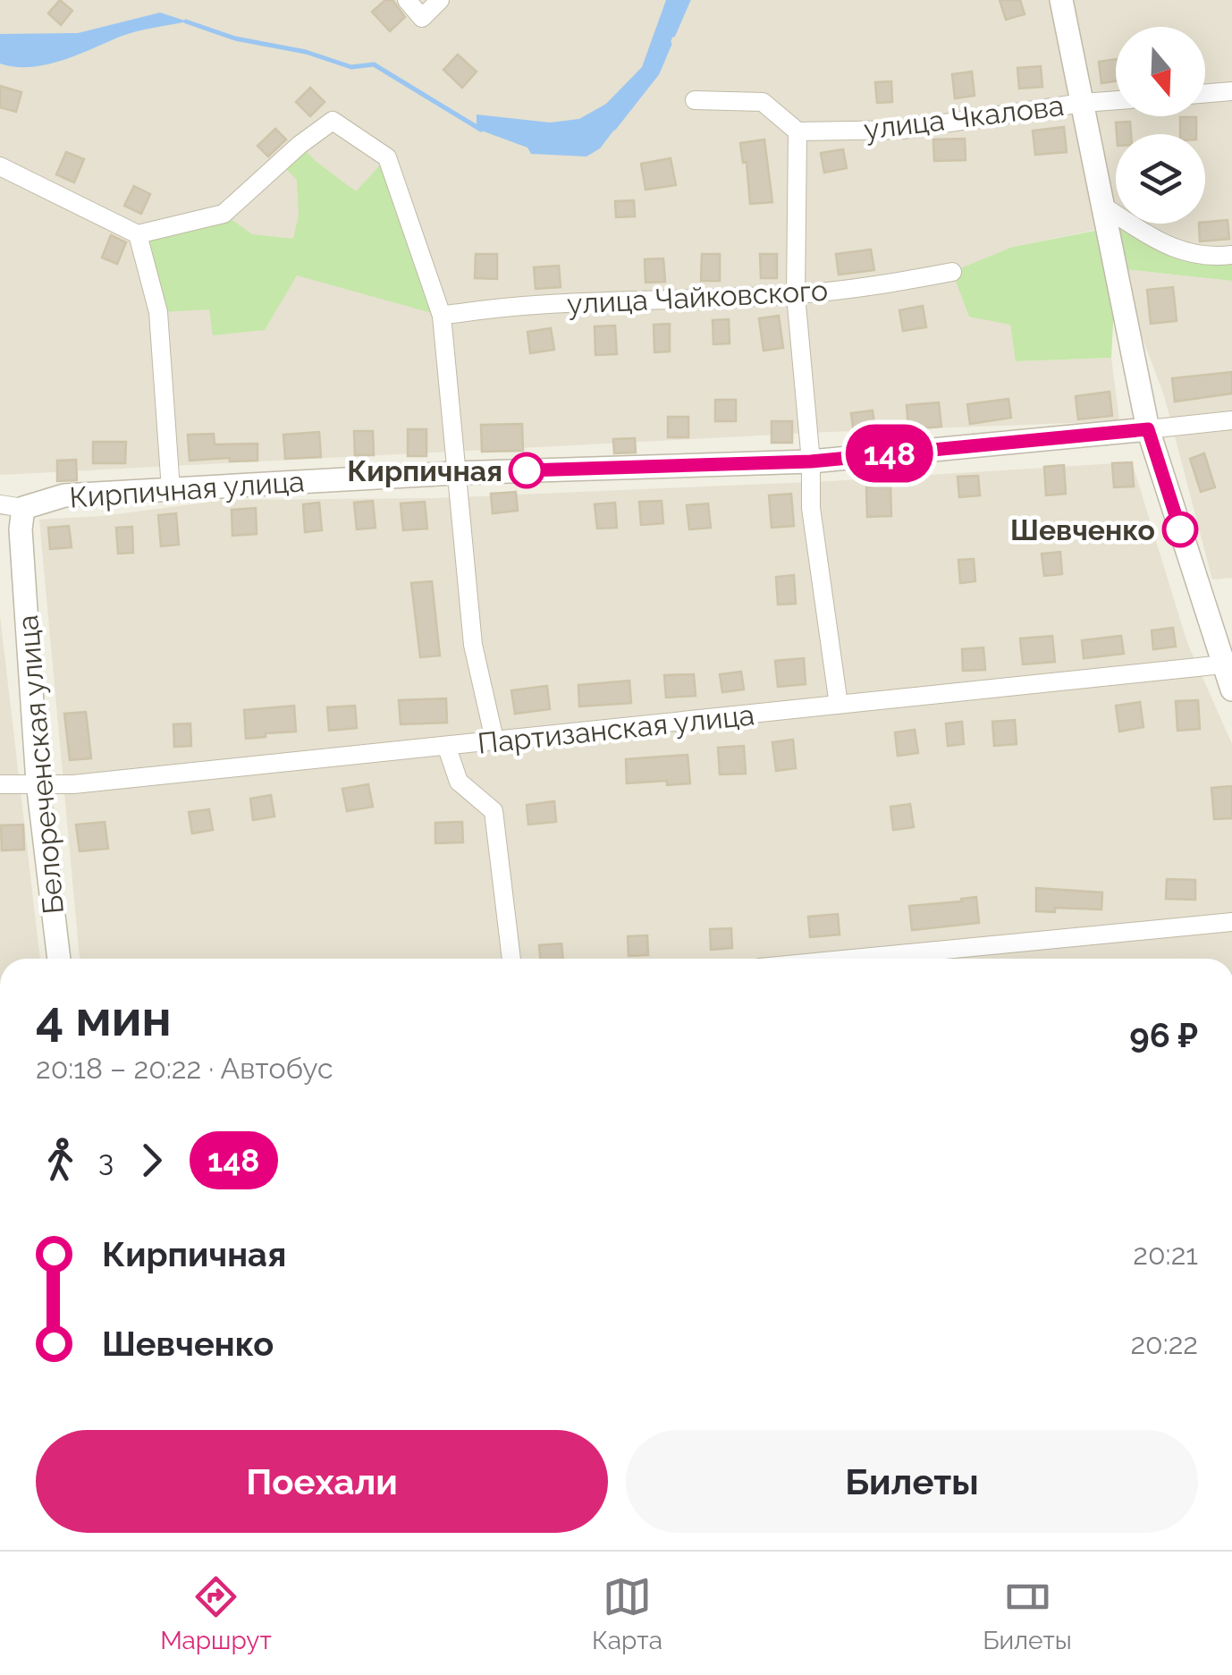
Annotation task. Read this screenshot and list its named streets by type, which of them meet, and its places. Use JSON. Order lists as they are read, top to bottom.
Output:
{
  "streets": {
    "street": [
      "улица Чкалова",
      "улица Чайковского",
      "Кирпичная улица",
      "Партизанская улица",
      "Белореченская улица"
    ]
  },
  "crossings": [
    ["Кирпичная улица", "Белореченская улица"],
    ["Партизанская улица", "Белореченская улица"]
  ],
  "places": ["Кирпичная", "Шевченко"],
  "lines": ["bus line 148"],
  "north": "bottom",
  "page": {
    "on_map": "148",
    "heading": ["4 мин", "20:18 – 20:22 · Автобус", "96 ₽"],
    "legs": ["3", "148"],
    "list": [
      {
        "name": "Кирпичная",
        "value": "20:21"
      },
      {
        "name": "Шевченко",
        "value": "20:22"
      }
    ],
    "buttons": ["Поехали", "Билеты"],
    "tabs": ["Маршрут", "Карта", "Билеты"]
  }
}
